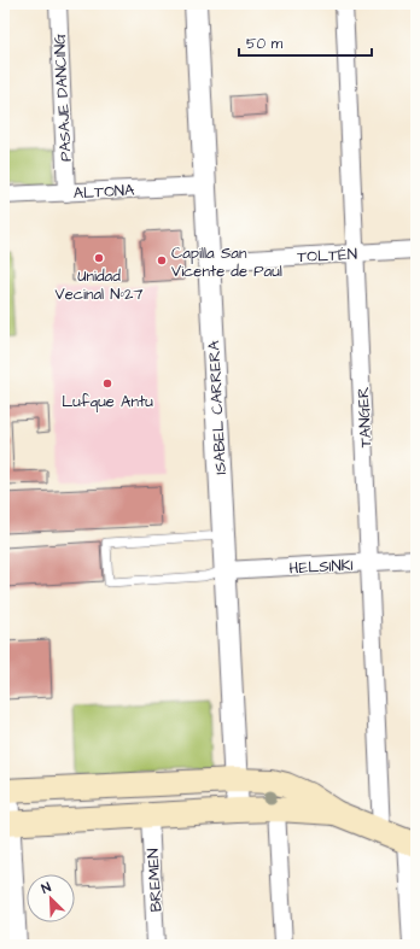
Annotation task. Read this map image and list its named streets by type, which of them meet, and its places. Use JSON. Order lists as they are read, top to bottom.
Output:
{
  "streets": {
    "street": [
      "PASAJE DANCING",
      "ALTONA",
      "TOLTÉN",
      "ISABEL CARRERA",
      "TANGER",
      "HELSINKI",
      "BREMEN"
    ]
  },
  "crossings": [
    ["PASAJE DANCING", "ALTONA"],
    ["ALTONA", "ISABEL CARRERA"],
    ["TOLTÉN", "ISABEL CARRERA"],
    ["TOLTÉN", "TANGER"],
    ["ISABEL CARRERA", "HELSINKI"],
    ["TANGER", "HELSINKI"]
  ],
  "places": ["Unidad Vecinal Nº27", "Capilla San Vicente de Paul", "Lufque Antu"],
  "scale_bar": "50 m",
  "north": "top left"
}
